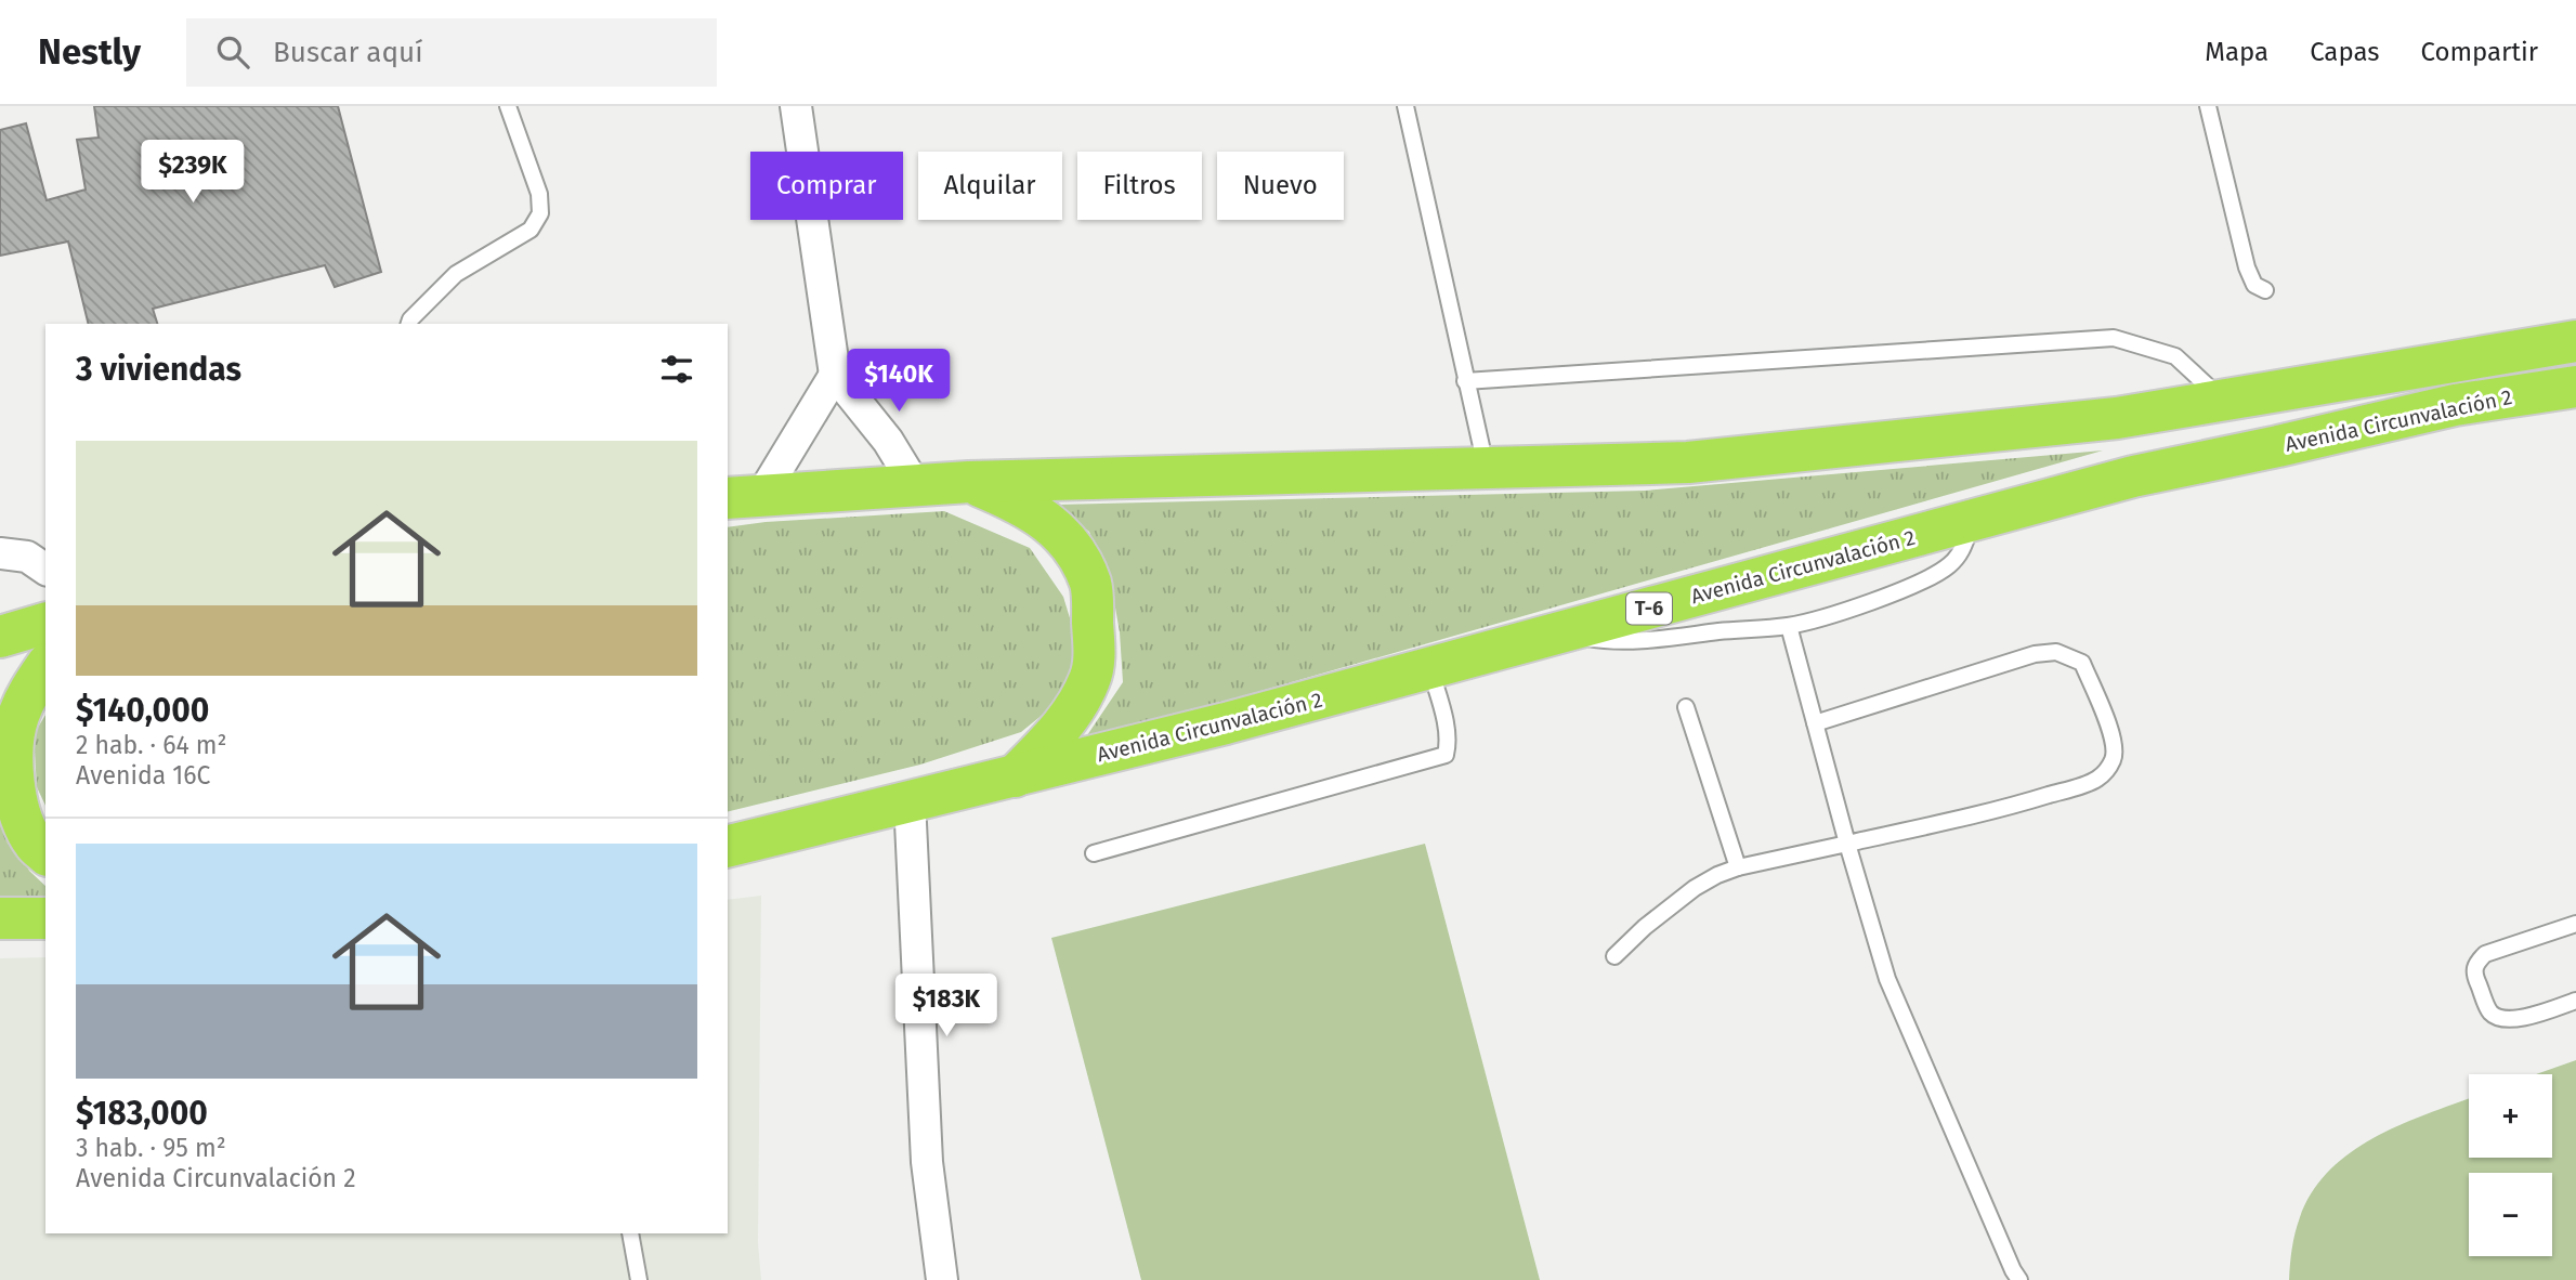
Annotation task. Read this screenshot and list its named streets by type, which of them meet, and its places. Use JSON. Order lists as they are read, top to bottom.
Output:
{
  "streets": {
    "highway": ["Avenida Circunvalación 2", "T-6"]
  },
  "page": {
    "header": "Nestly",
    "search": "Buscar aquí",
    "nav": ["Mapa", "Capas", "Compartir"],
    "price": ["$239K", "$140K", "$183K"],
    "chip": [
      "Comprar",
      "Alquilar",
      "Filtros",
      "Nuevo"
    ],
    "heading": "3 viviendas",
    "list": [
      {
        "name": "$140,000",
        "note": "2 hab. · 64 m² · Avenida 16C"
      },
      {
        "name": "$183,000",
        "note": "3 hab. · 95 m² · Avenida Circunvalación 2"
      }
    ],
    "map_buttons": ["+", "−"]
  }
}
